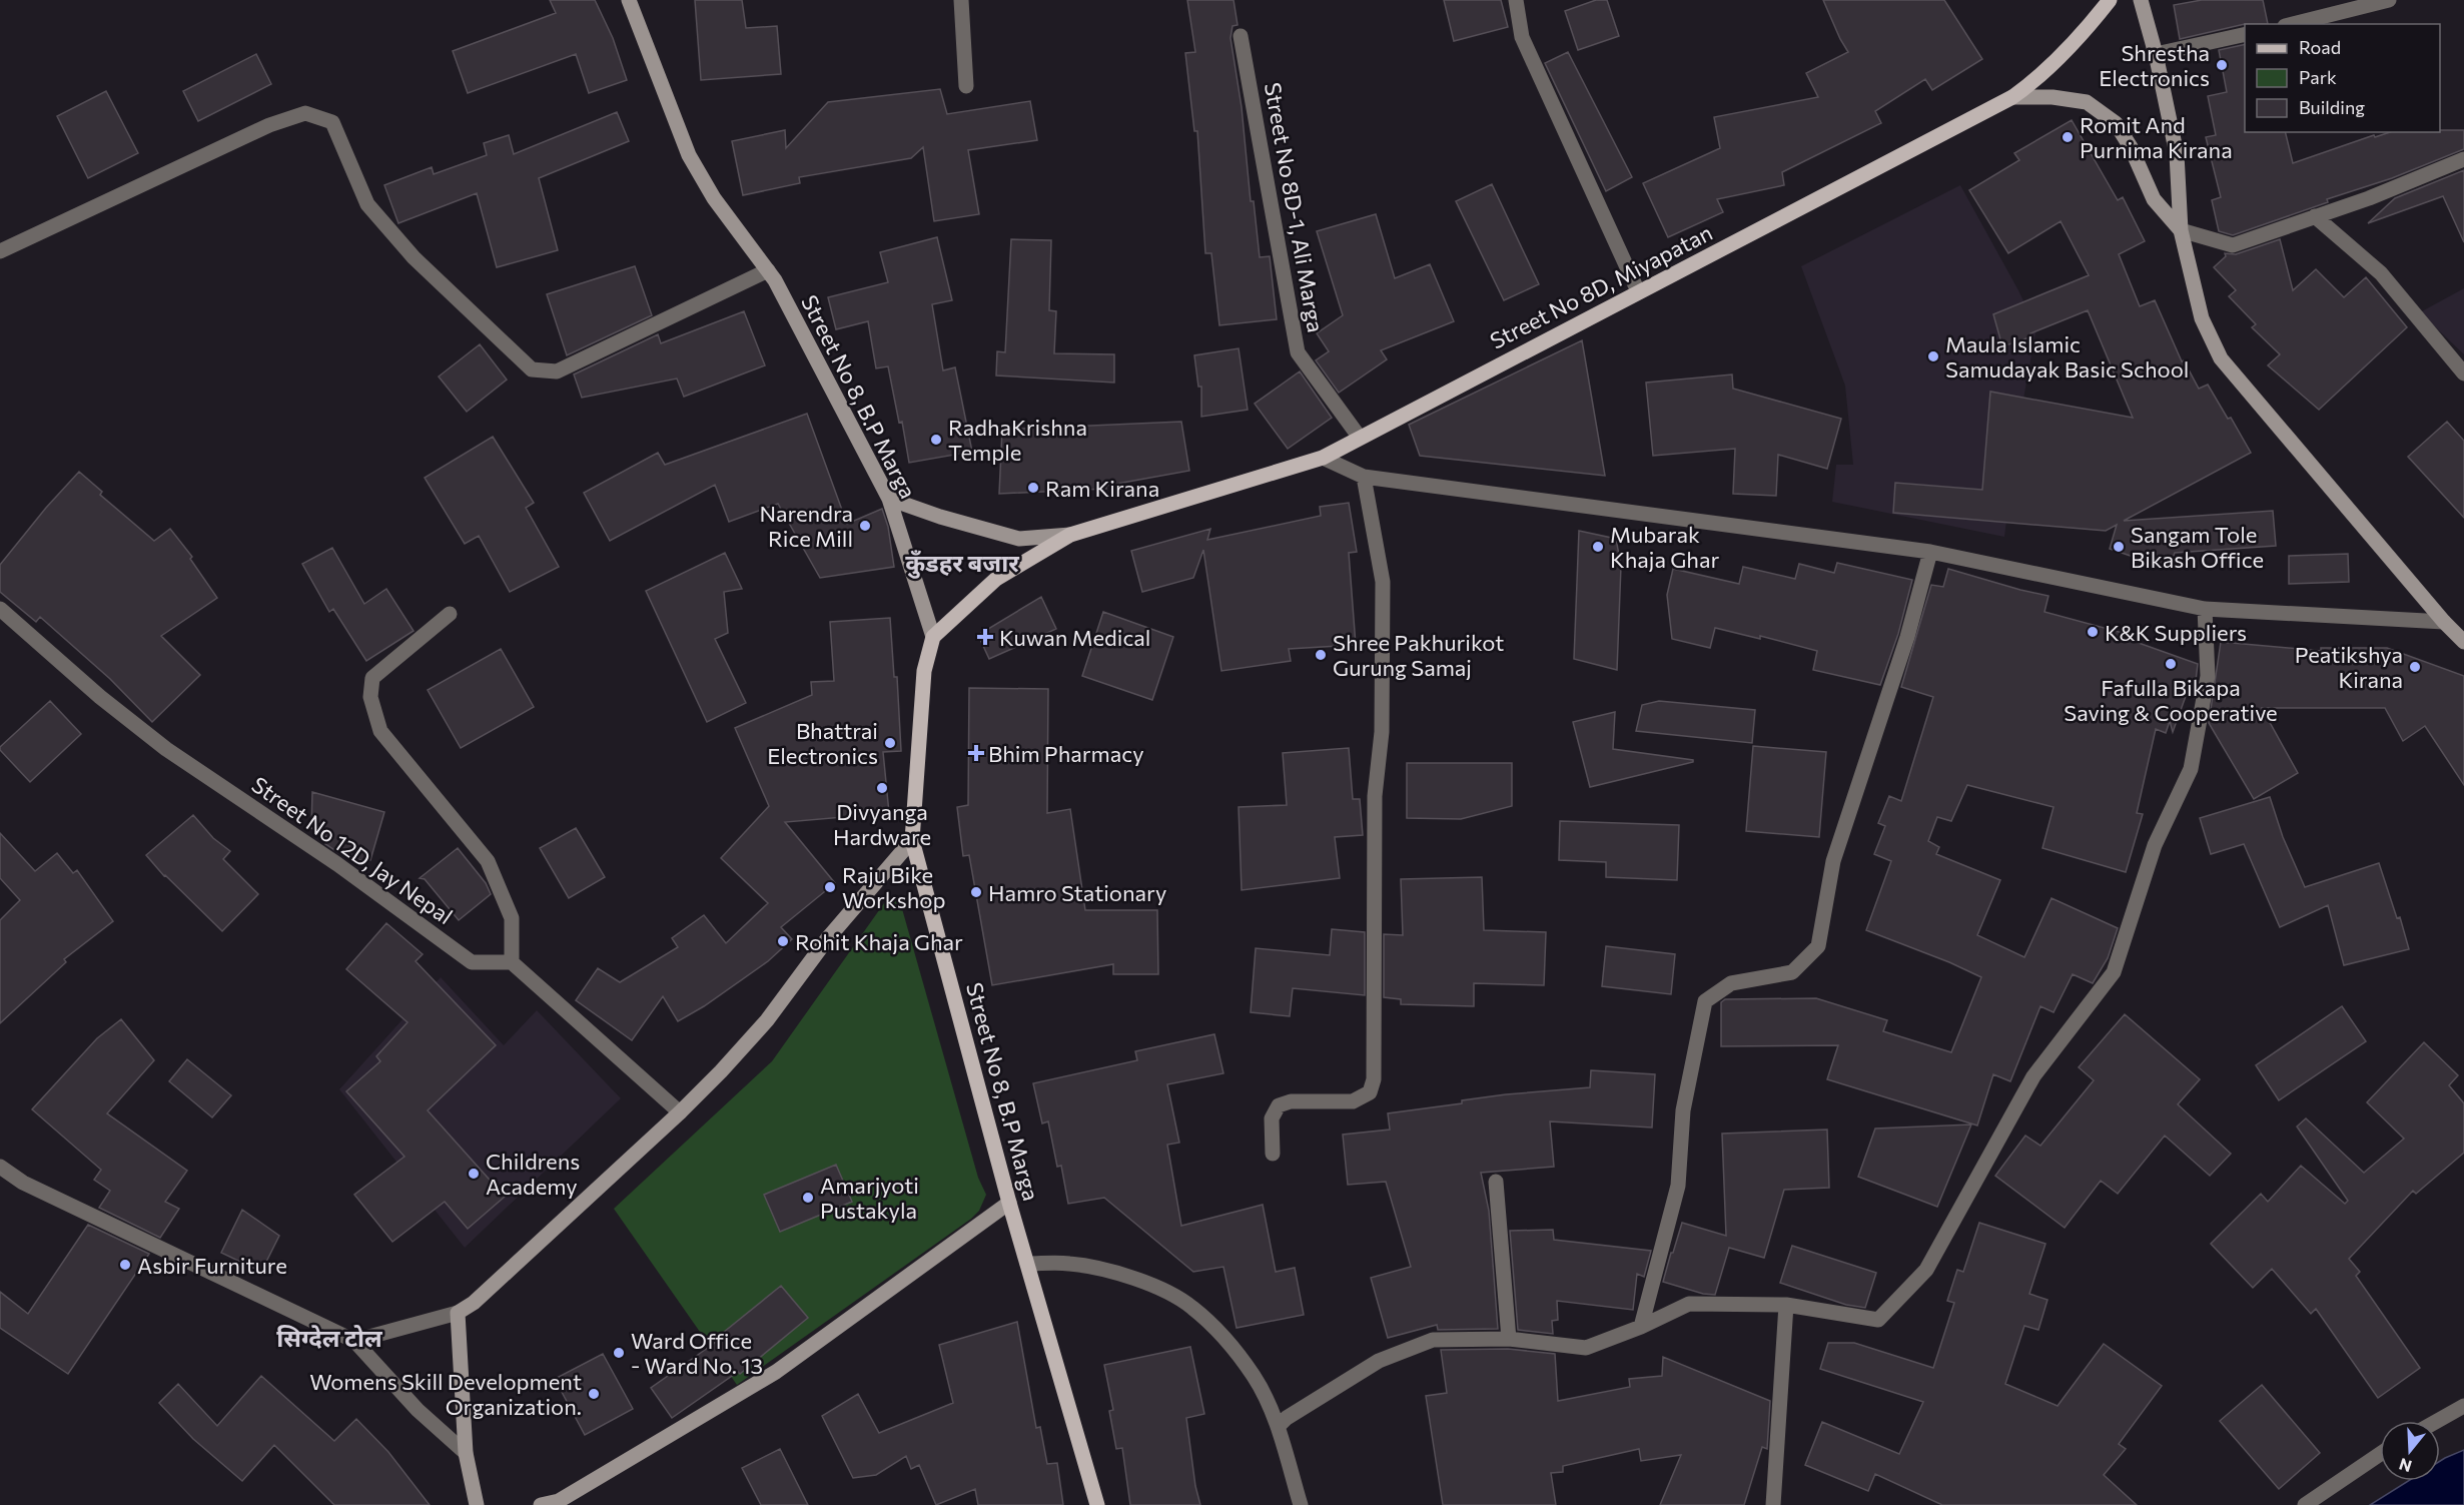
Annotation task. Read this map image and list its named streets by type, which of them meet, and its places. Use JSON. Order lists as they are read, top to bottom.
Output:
{
  "streets": {
    "main road": ["Street No 8D, Miyapatan", "Street No 8, B.P Marga"],
    "street": ["Street No 8D-1, Ali Marga", "Street No 12D, Jay Nepal"]
  },
  "crossings": [
    ["Street No 8D-1, Ali Marga", "Street No 8D, Miyapatan"],
    ["Street No 8D, Miyapatan", "Street No 8, B.P Marga"]
  ],
  "districts": ["कुँडहर बजार", "सिग्देल टोल"],
  "places": {
    "other": [
      "Shrestha Electronics",
      "Romit And Purnima Kirana",
      "Maula Islamic Samudayak Basic School",
      "RadhaKrishna Temple",
      "Ram Kirana",
      "Narendra Rice Mill",
      "Mubarak Khaja Ghar",
      "Sangam Tole Bikash Office",
      "K&K Suppliers",
      "Shree Pakhurikot Gurung Samaj",
      "Fafulla Bikapa Saving & Cooperative",
      "Peatikshya Kirana",
      "Bhattrai Electronics",
      "Divyanga Hardware",
      "Raju Bike Workshop",
      "Hamro Stationary",
      "Rohit Khaja Ghar",
      "Childrens Academy",
      "Amarjyoti Pustakyla",
      "Asbir Furniture",
      "Ward Office - Ward No. 13",
      "Womens Skill Development Organization."
    ],
    "health": ["Kuwan Medical", "Bhim Pharmacy"]
  },
  "legend": ["Road", "Park", "Building"],
  "north": "bottom"
}
